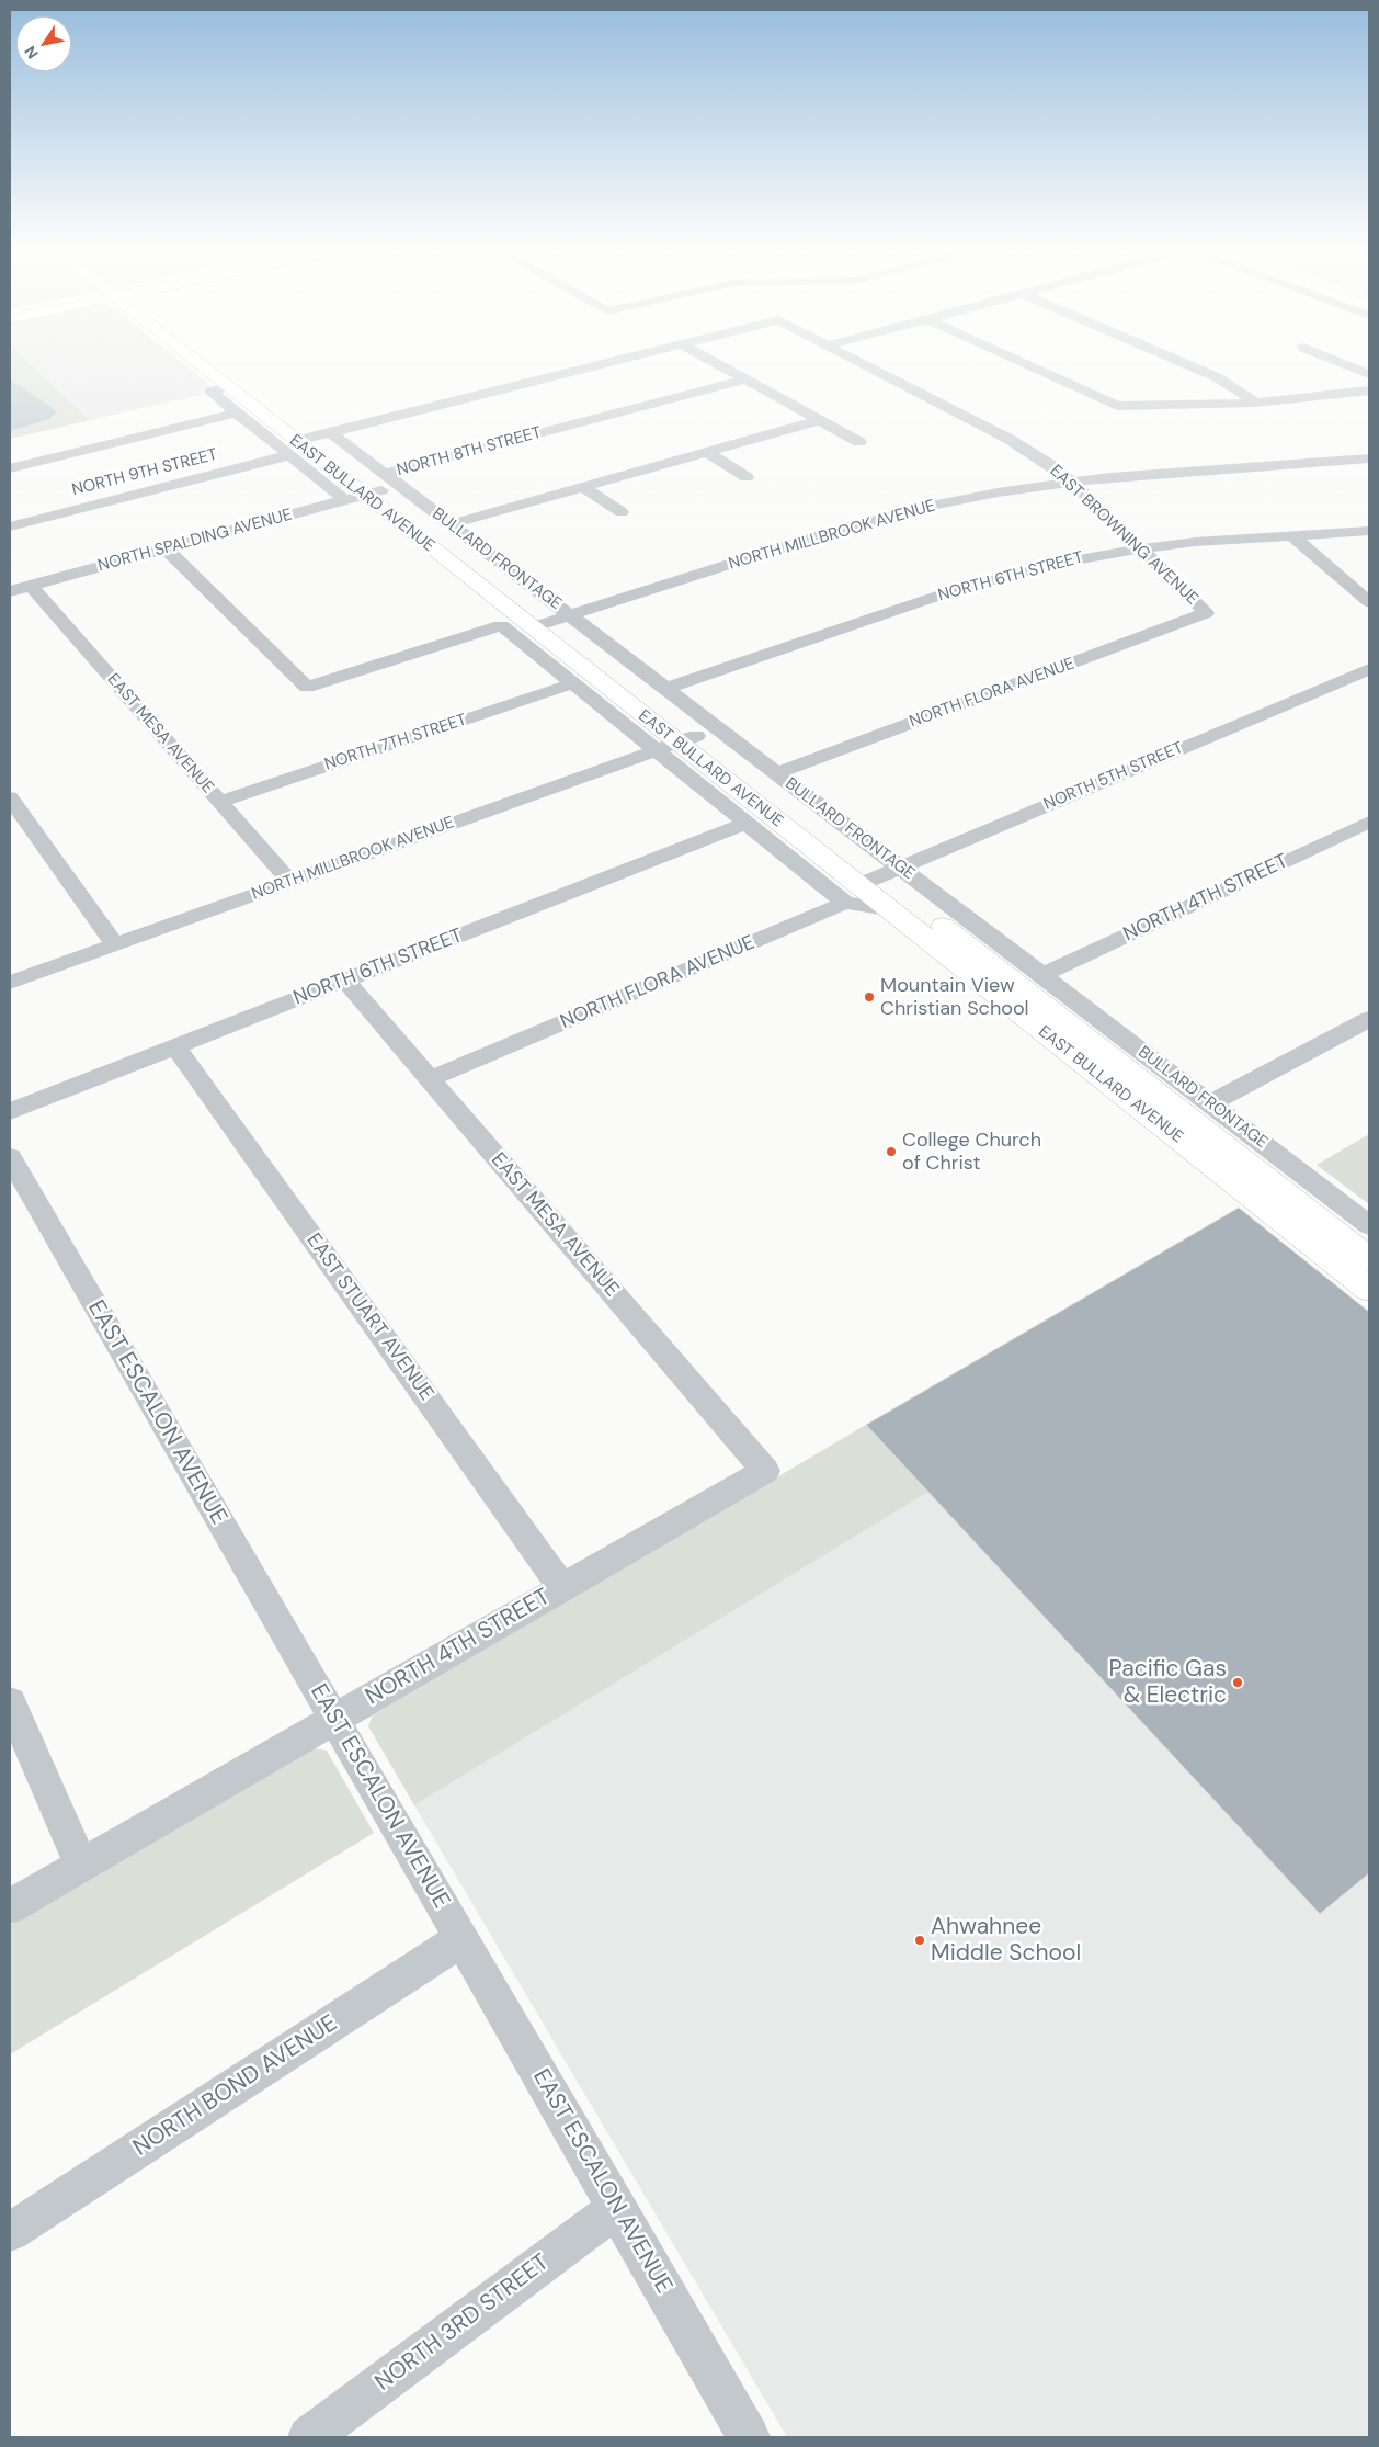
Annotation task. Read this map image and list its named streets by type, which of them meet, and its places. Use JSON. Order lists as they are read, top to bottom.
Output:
{
  "streets": {
    "main road": ["EAST BULLARD AVENUE"],
    "street": [
      "NORTH 8TH STREET",
      "NORTH 9TH STREET",
      "NORTH MILLBROOK AVENUE",
      "EAST BROWNING AVENUE",
      "NORTH SPALDING AVENUE",
      "BULLARD FRONTAGE",
      "NORTH 6TH STREET",
      "NORTH FLORA AVENUE",
      "EAST MESA AVENUE",
      "NORTH 7TH STREET",
      "NORTH 5TH STREET",
      "NORTH 4TH STREET",
      "EAST STUART AVENUE",
      "EAST ESCALON AVENUE",
      "NORTH BOND AVENUE",
      "NORTH 3RD STREET"
    ]
  },
  "crossings": [
    ["NORTH 8TH STREET", "EAST BULLARD AVENUE"],
    ["NORTH 8TH STREET", "NORTH SPALDING AVENUE"],
    ["NORTH 8TH STREET", "BULLARD FRONTAGE"],
    ["NORTH 9TH STREET", "EAST BULLARD AVENUE"],
    ["NORTH 9TH STREET", "BULLARD FRONTAGE"],
    ["EAST BULLARD AVENUE", "NORTH MILLBROOK AVENUE"],
    ["EAST BULLARD AVENUE", "NORTH SPALDING AVENUE"],
    ["EAST BULLARD AVENUE", "BULLARD FRONTAGE"],
    ["EAST BULLARD AVENUE", "NORTH FLORA AVENUE"],
    ["EAST BULLARD AVENUE", "NORTH 5TH STREET"],
    ["NORTH MILLBROOK AVENUE", "EAST BROWNING AVENUE"],
    ["NORTH MILLBROOK AVENUE", "BULLARD FRONTAGE"],
    ["NORTH MILLBROOK AVENUE", "EAST MESA AVENUE"],
    ["EAST BROWNING AVENUE", "NORTH 6TH STREET"],
    ["EAST BROWNING AVENUE", "NORTH FLORA AVENUE"],
    ["NORTH SPALDING AVENUE", "BULLARD FRONTAGE"],
    ["NORTH SPALDING AVENUE", "EAST MESA AVENUE"],
    ["BULLARD FRONTAGE", "NORTH 6TH STREET"],
    ["BULLARD FRONTAGE", "NORTH FLORA AVENUE"],
    ["BULLARD FRONTAGE", "NORTH 5TH STREET"],
    ["BULLARD FRONTAGE", "NORTH 4TH STREET"],
    ["NORTH 6TH STREET", "EAST MESA AVENUE"],
    ["NORTH 6TH STREET", "EAST STUART AVENUE"],
    ["NORTH FLORA AVENUE", "EAST MESA AVENUE"],
    ["NORTH FLORA AVENUE", "NORTH 5TH STREET"],
    ["EAST MESA AVENUE", "NORTH 7TH STREET"],
    ["EAST MESA AVENUE", "NORTH 4TH STREET"],
    ["NORTH 4TH STREET", "EAST STUART AVENUE"],
    ["NORTH 4TH STREET", "EAST ESCALON AVENUE"],
    ["EAST ESCALON AVENUE", "NORTH BOND AVENUE"],
    ["EAST ESCALON AVENUE", "NORTH 3RD STREET"]
  ],
  "places": [
    "Mountain View Christian School",
    "College Church of Christ",
    "Pacific Gas & Electric",
    "Ahwahnee Middle School"
  ],
  "north": "bottom left"
}
